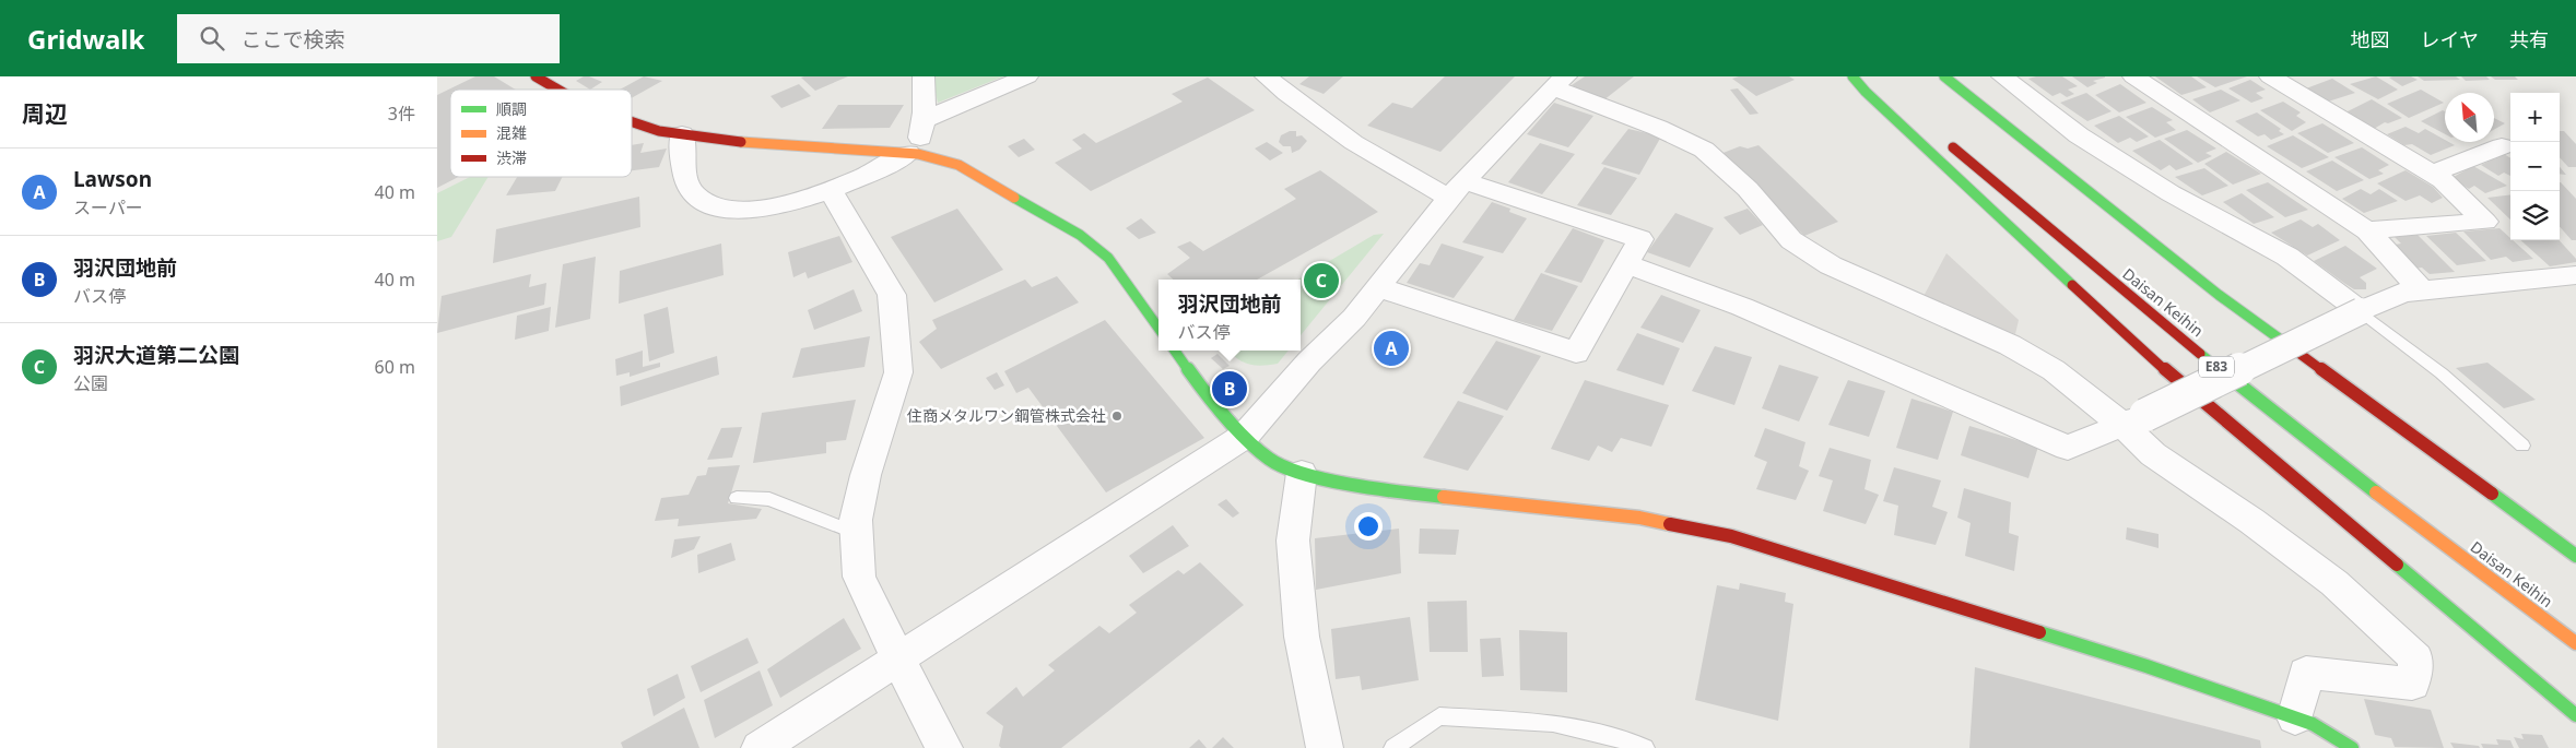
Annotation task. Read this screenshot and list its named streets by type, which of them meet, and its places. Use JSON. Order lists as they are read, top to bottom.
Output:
{
  "streets": {
    "main road": ["Daisan Keihin", "E83"]
  },
  "places": ["住商メタルワン鋼管株式会社"],
  "legend": ["順調", "混雑", "渋滞"],
  "north": "top left",
  "page": {
    "header": "Gridwalk",
    "search": "ここで検索",
    "nav": ["地図", "レイヤ", "共有"],
    "heading": ["周辺", "3件"],
    "map_buttons": ["+", "−"],
    "list": [
      {
        "mark": "A",
        "name": "Lawson",
        "note": "スーパー",
        "value": "40 m"
      },
      {
        "mark": "B",
        "name": "羽沢団地前",
        "note": "バス停",
        "value": "40 m"
      },
      {
        "mark": "C",
        "name": "羽沢大道第二公園",
        "note": "公園",
        "value": "60 m"
      }
    ],
    "pins": ["C", "A", "B"],
    "popup": ["羽沢団地前", "バス停"]
  }
}
